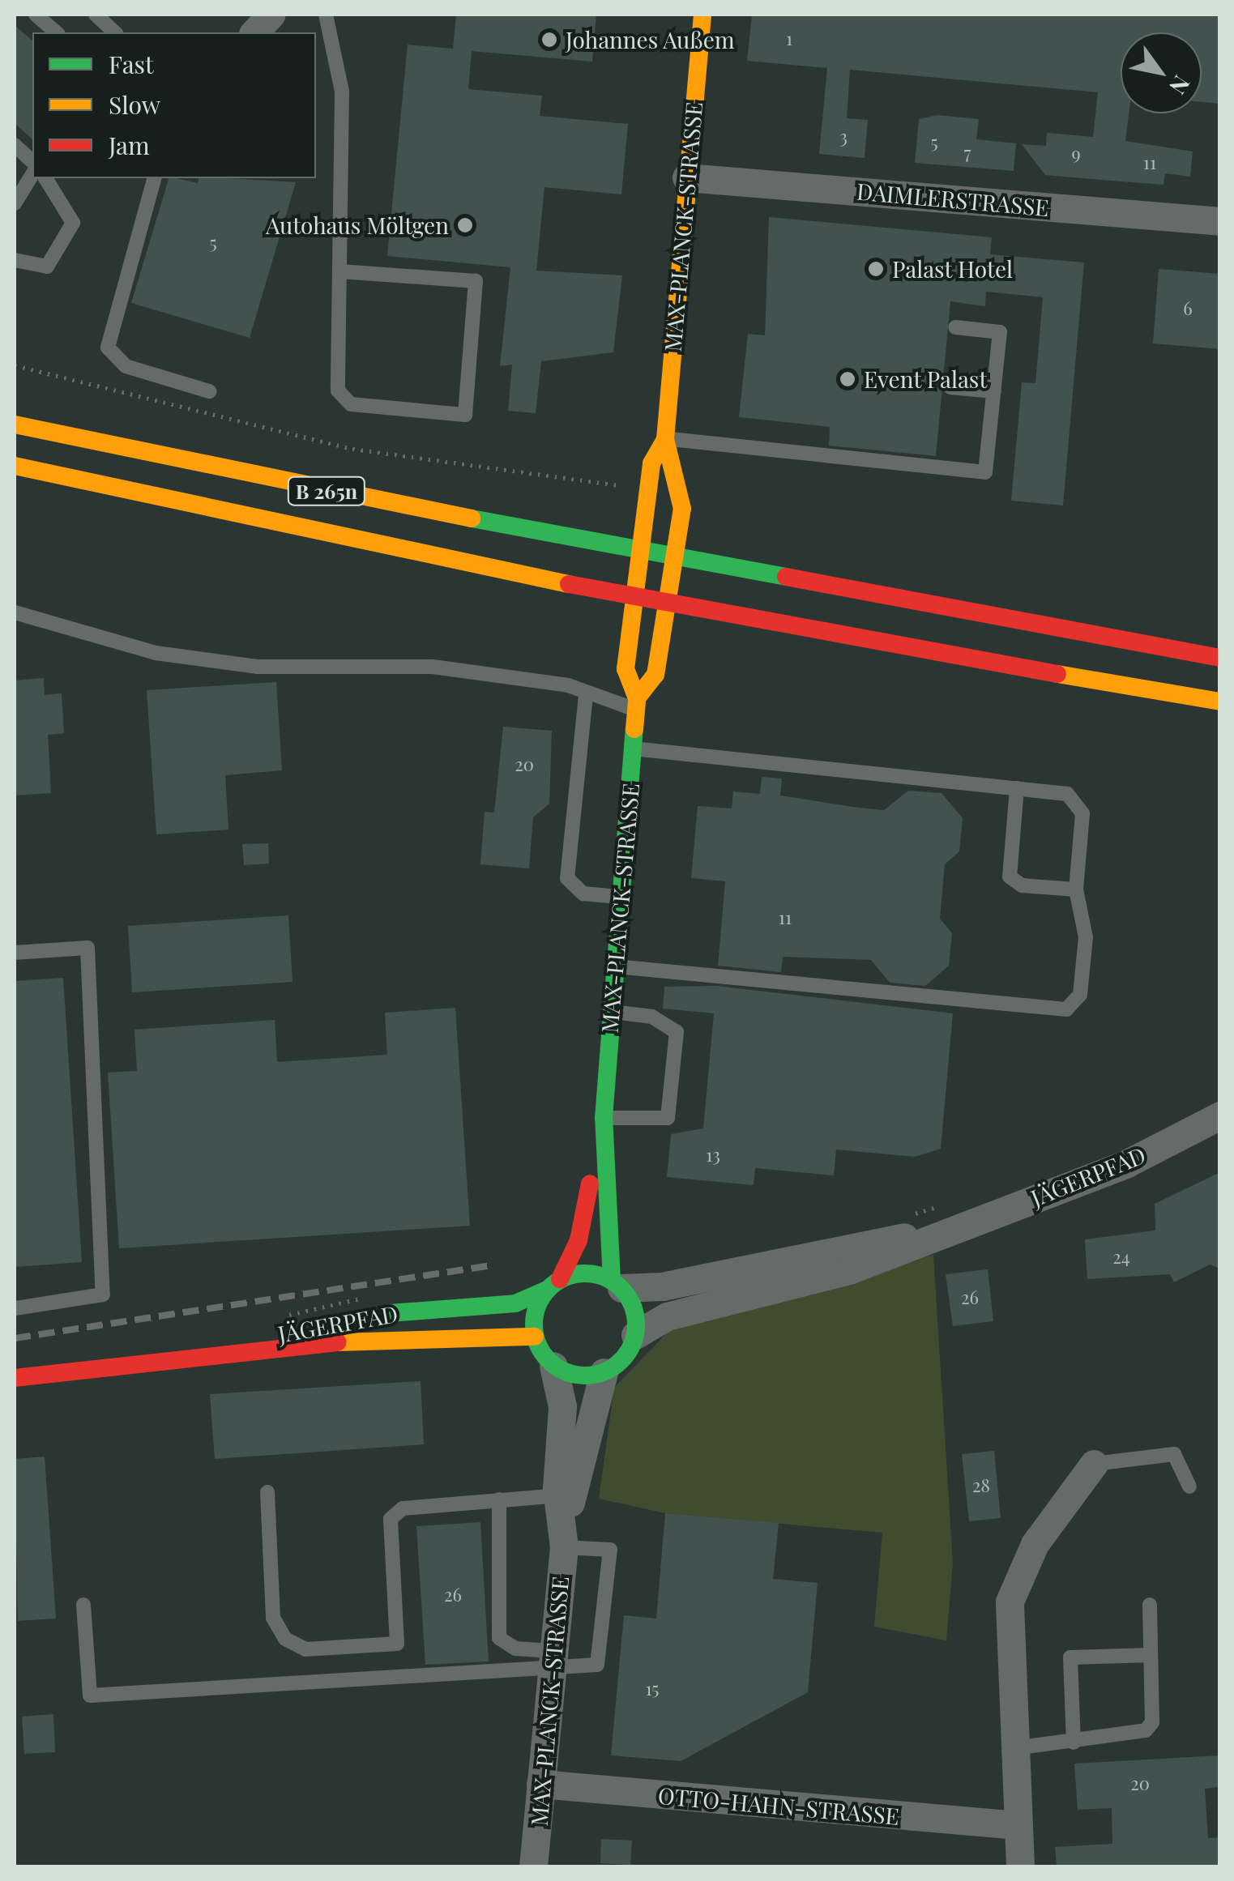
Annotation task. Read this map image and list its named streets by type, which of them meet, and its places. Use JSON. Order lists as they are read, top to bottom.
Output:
{
  "streets": {
    "main road": ["MAX-PLANCK-STRASSE", "B 265n", "JÄGERPFAD"],
    "street": ["DAIMLERSTRASSE", "OTTO-HAHN-STRASSE"]
  },
  "crossings": [
    ["DAIMLERSTRASSE", "MAX-PLANCK-STRASSE"],
    ["MAX-PLANCK-STRASSE", "B 265n"],
    ["MAX-PLANCK-STRASSE", "JÄGERPFAD"],
    ["MAX-PLANCK-STRASSE", "OTTO-HAHN-STRASSE"]
  ],
  "places": [
    "Johannes Außem",
    "Autohaus Möltgen",
    "Palast Hotel",
    "Event Palast"
  ],
  "house_numbers": [
    "1",
    "3",
    "5",
    "7",
    "9",
    "11",
    "5",
    "6",
    "20",
    "11",
    "13",
    "24",
    "26",
    "28",
    "26",
    "15",
    "20"
  ],
  "legend": ["Fast", "Slow", "Jam"],
  "north": "bottom right"
}
